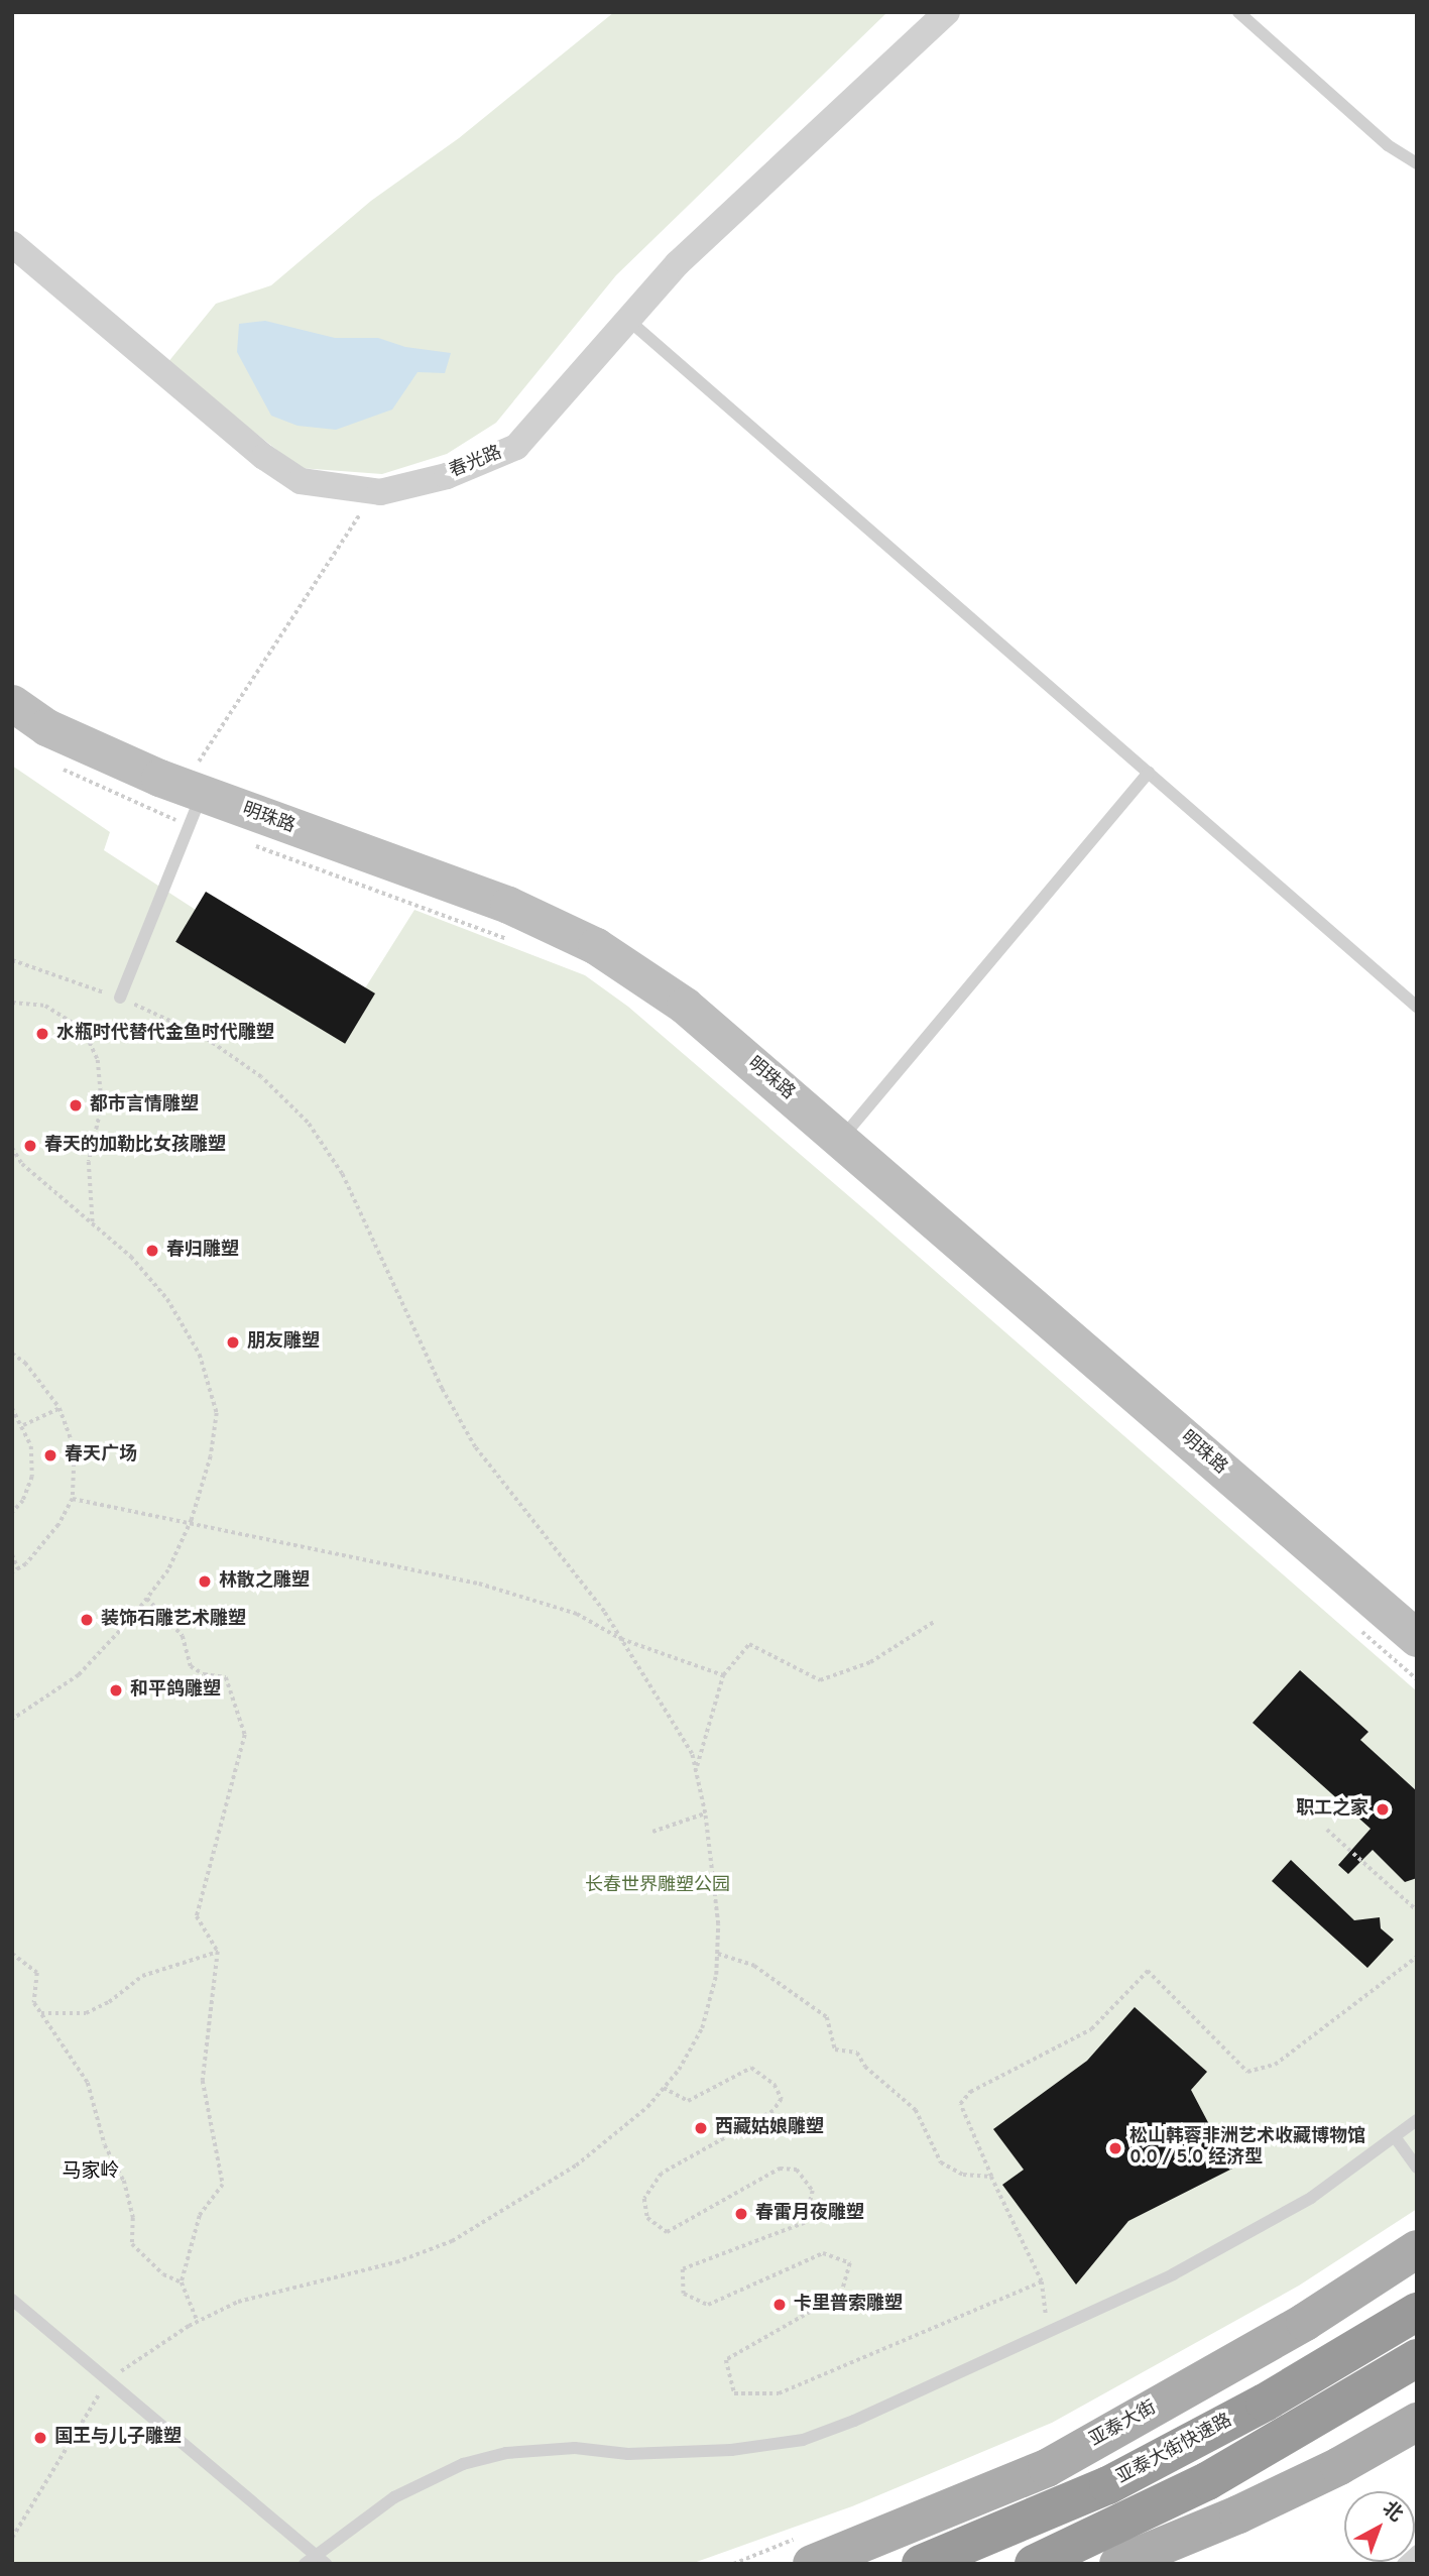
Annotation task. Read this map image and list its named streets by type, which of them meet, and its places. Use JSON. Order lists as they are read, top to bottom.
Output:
{
  "streets": {
    "highway": ["亚泰大街快速路"],
    "main road": ["亚泰大街"],
    "street": ["春光路", "明珠路"]
  },
  "districts": ["马家岭"],
  "parks": ["长春世界雕塑公园"],
  "places": [
    "水瓶时代替代金鱼时代雕塑",
    "都市言情雕塑",
    "春天的加勒比女孩雕塑",
    "春归雕塑",
    "朋友雕塑",
    "春天广场",
    "林散之雕塑",
    "装饰石雕艺术雕塑",
    "和平鸽雕塑",
    "职工之家",
    "西藏姑娘雕塑",
    "松山韩蓉非洲艺术收藏博物馆 0.0 / 5.0 经济型",
    "春雷月夜雕塑",
    "卡里普索雕塑",
    "国王与儿子雕塑"
  ],
  "north": "top right"
}
